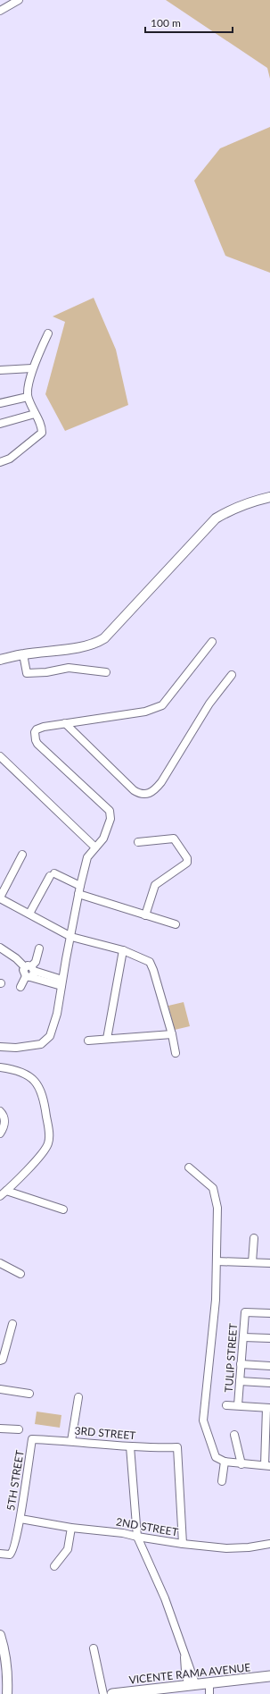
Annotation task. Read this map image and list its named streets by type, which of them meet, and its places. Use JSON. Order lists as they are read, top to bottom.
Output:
{
  "streets": {
    "main road": ["VICENTE RAMA AVENUE"],
    "street": [
      "TULIP STREET",
      "3RD STREET",
      "5TH STREET",
      "2ND STREET"
    ]
  },
  "crossings": [
    ["3RD STREET", "5TH STREET"],
    ["3RD STREET", "2ND STREET"],
    ["5TH STREET", "2ND STREET"]
  ],
  "scale_bar": "100 m"
}
